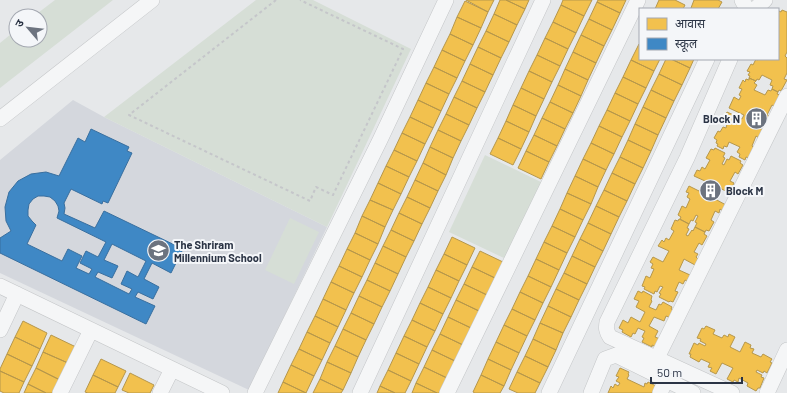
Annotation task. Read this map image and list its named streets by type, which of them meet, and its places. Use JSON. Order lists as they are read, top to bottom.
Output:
{
  "places": {
    "building": ["Block N", "Block M"],
    "school or university": ["The Shriram Millennium School"]
  },
  "legend": ["आवास", "स्कूल"],
  "scale_bar": "50 m",
  "north": "top left"
}
